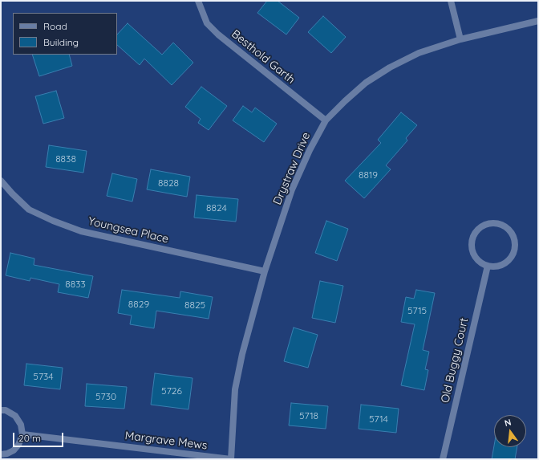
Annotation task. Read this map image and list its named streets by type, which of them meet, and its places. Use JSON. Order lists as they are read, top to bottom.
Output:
{
  "streets": {
    "street": [
      "Besthold Garth",
      "Drystraw Drive",
      "Youngsea Place",
      "Old Buggy Court",
      "Margrave Mews"
    ]
  },
  "crossings": [
    ["Besthold Garth", "Drystraw Drive"],
    ["Drystraw Drive", "Youngsea Place"],
    ["Drystraw Drive", "Margrave Mews"]
  ],
  "house_numbers": [
    "8838",
    "8819",
    "8828",
    "8824",
    "8833",
    "8829",
    "8825",
    "5715",
    "5734",
    "5726",
    "5730",
    "5718",
    "5714"
  ],
  "legend": ["Road", "Building"],
  "scale_bar": "20 m",
  "north": "top"
}
